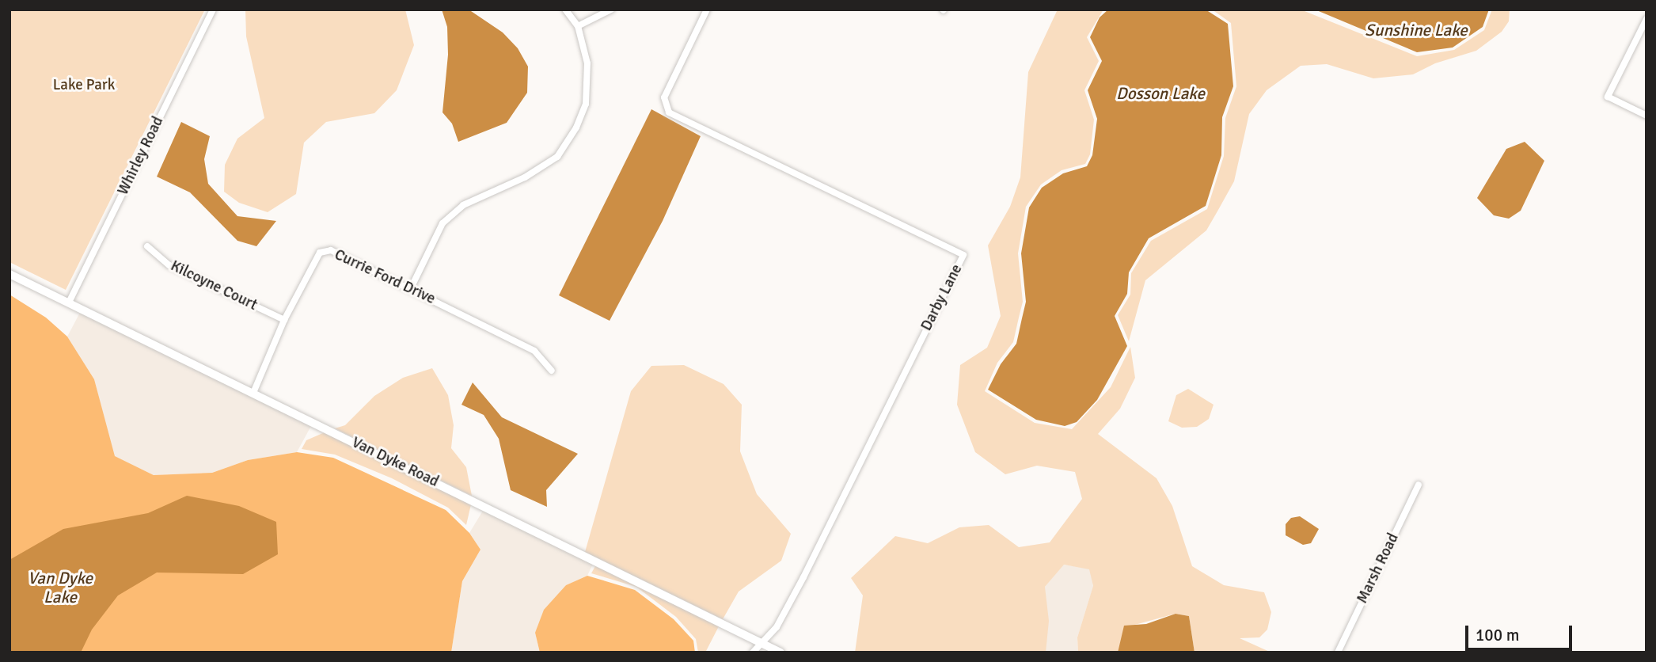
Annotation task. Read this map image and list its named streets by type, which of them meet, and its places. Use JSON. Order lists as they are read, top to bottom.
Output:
{
  "streets": {
    "main road": ["Van Dyke Road"],
    "street": [
      "Whirley Road",
      "Currie Ford Drive",
      "Kilcoyne Court",
      "Darby Lane",
      "Marsh Road"
    ]
  },
  "crossings": [
    ["Whirley Road", "Van Dyke Road"],
    ["Currie Ford Drive", "Kilcoyne Court"],
    ["Currie Ford Drive", "Van Dyke Road"],
    ["Darby Lane", "Van Dyke Road"]
  ],
  "water": ["Sunshine Lake", "Dosson Lake", "Van Dyke Lake"],
  "parks": ["Lake Park"],
  "scale_bar": "100 m"
}
